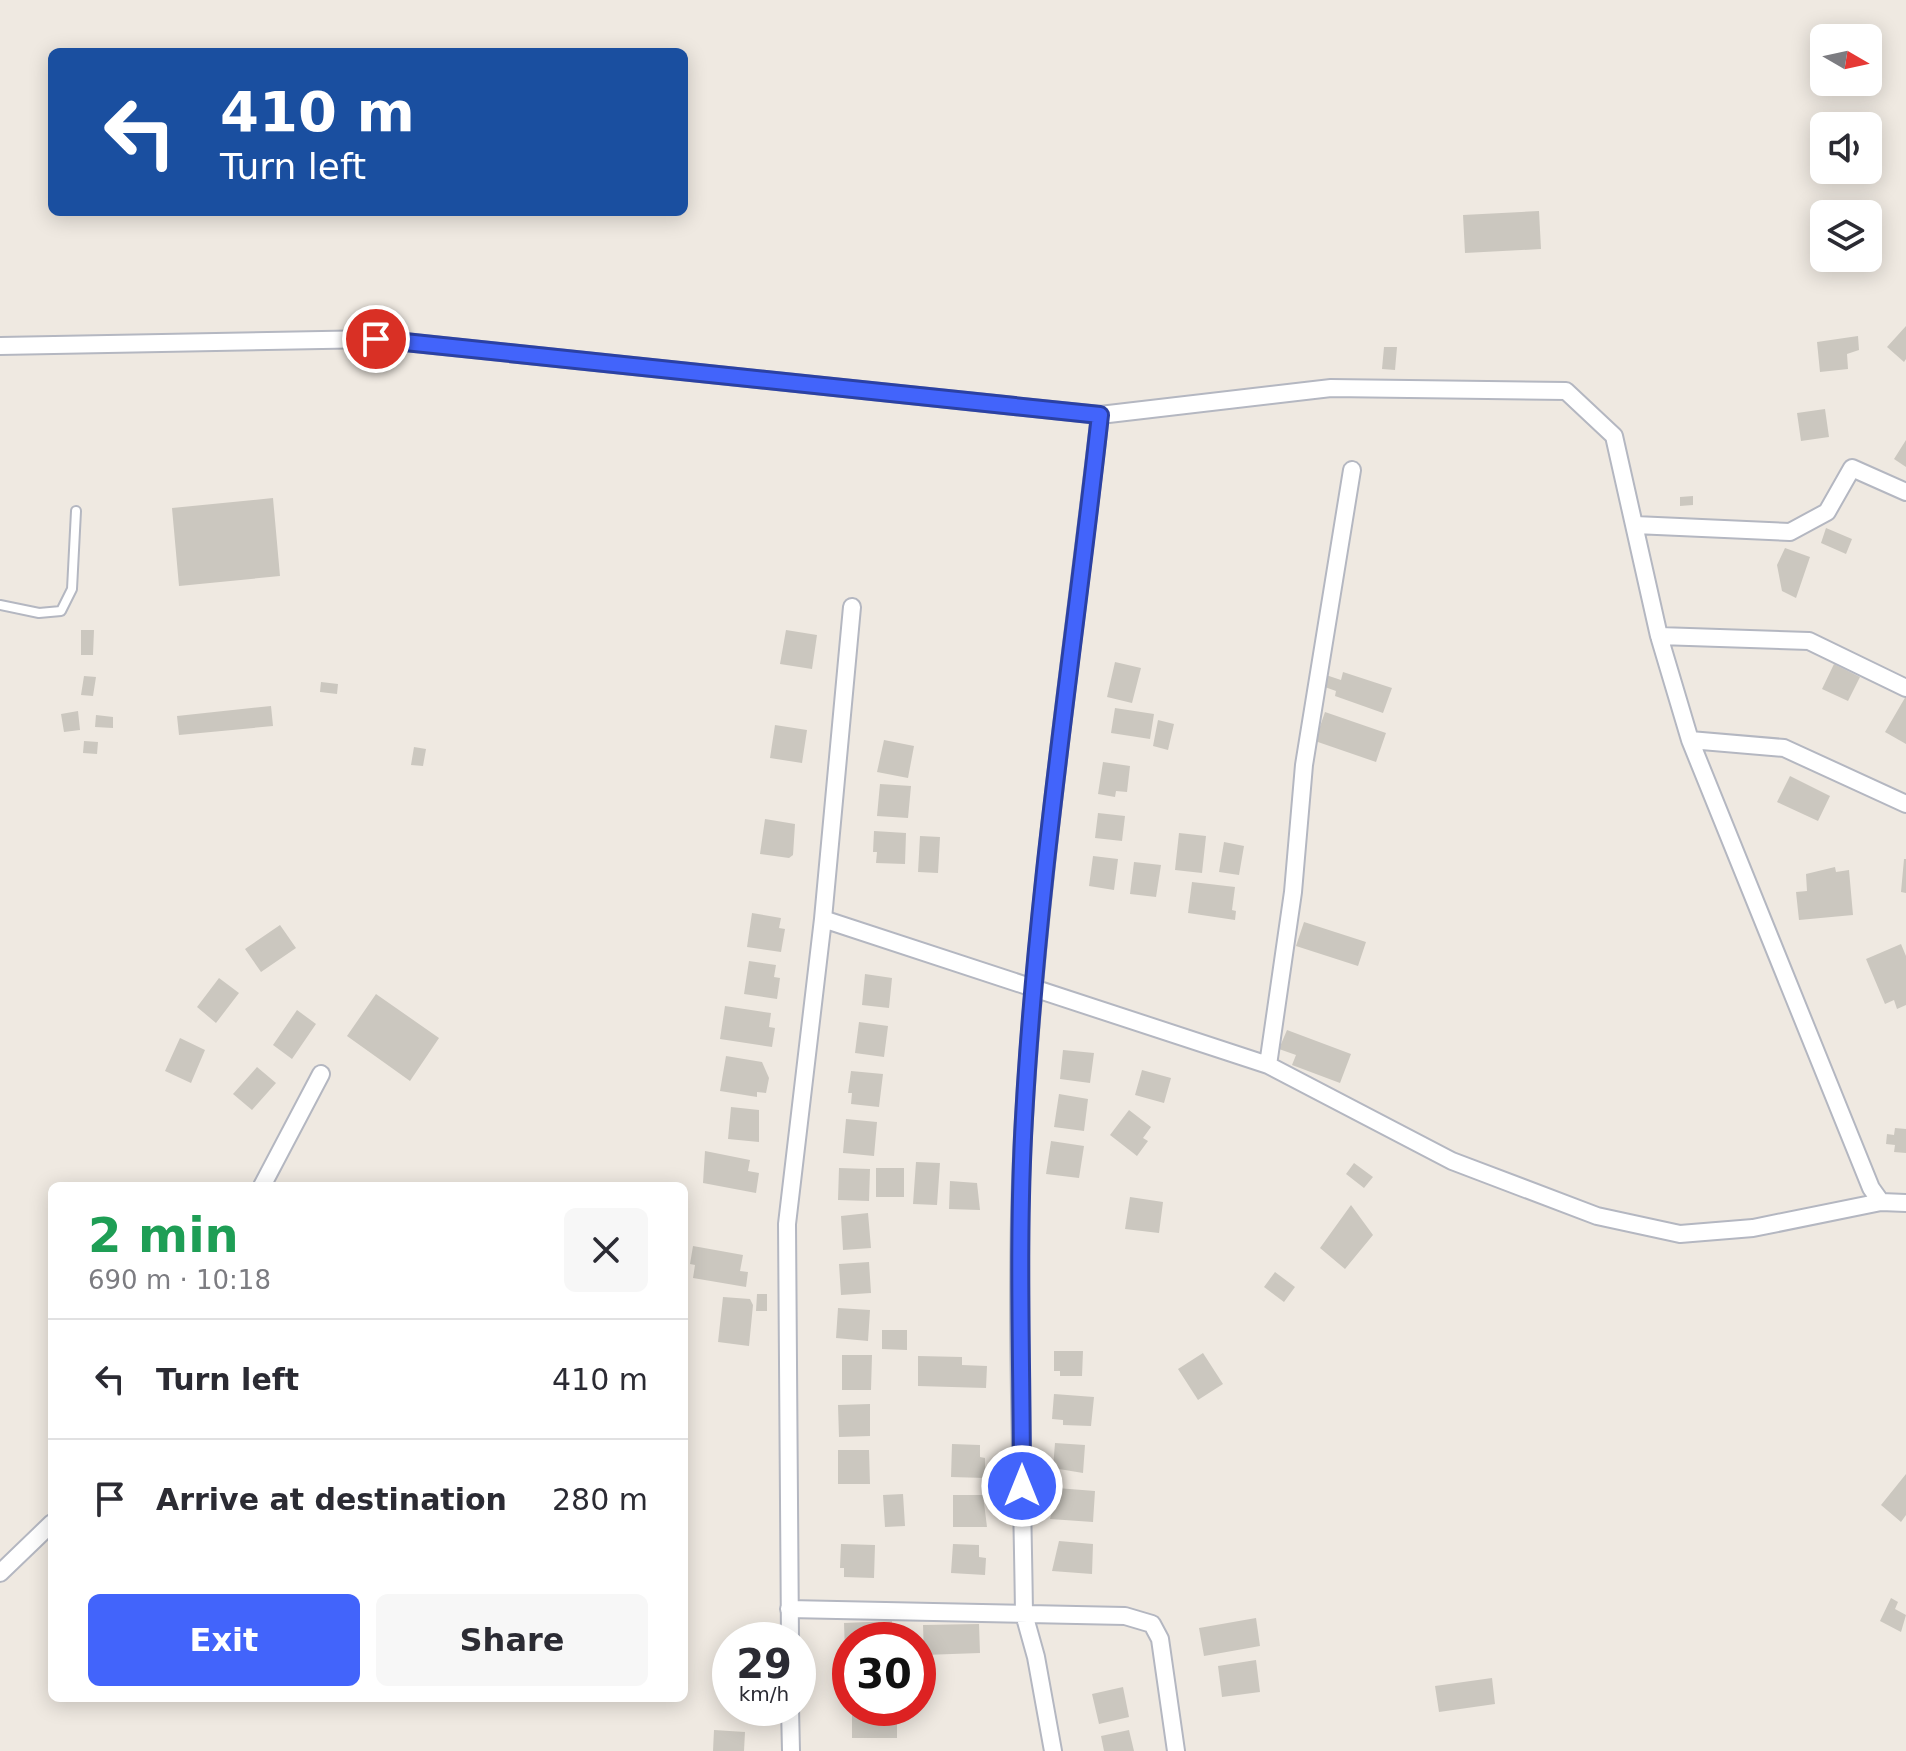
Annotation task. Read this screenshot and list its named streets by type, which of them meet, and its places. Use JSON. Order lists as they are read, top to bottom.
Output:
{
  "north": "right",
  "page": {
    "turn": ["410 m", "Turn left"],
    "heading": ["2 min", "690 m · 10:18"],
    "list": [
      {
        "name": "Turn left",
        "value": "410 m"
      },
      {
        "name": "Arrive at destination",
        "value": "280 m"
      }
    ],
    "buttons": ["Exit", "Share"],
    "speed": "29 km/h",
    "limit": "30"
  }
}
